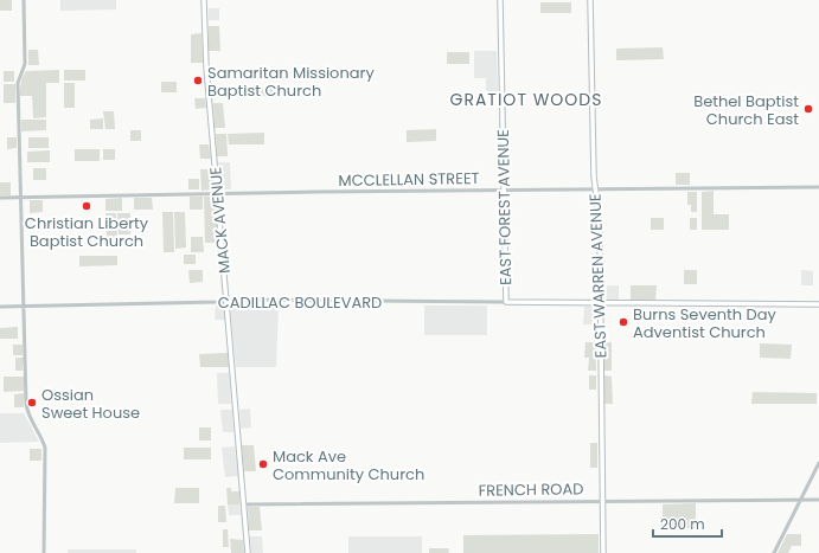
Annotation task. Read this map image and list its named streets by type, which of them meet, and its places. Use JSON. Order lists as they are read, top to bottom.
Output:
{
  "streets": {
    "main road": [
      "EAST FOREST AVENUE",
      "MACK AVENUE",
      "EAST WARREN AVENUE",
      "CADILLAC BOULEVARD"
    ],
    "street": ["MCCLELLAN STREET", "FRENCH ROAD"]
  },
  "crossings": [
    ["MCCLELLAN STREET", "EAST FOREST AVENUE"],
    ["MCCLELLAN STREET", "MACK AVENUE"],
    ["MCCLELLAN STREET", "EAST WARREN AVENUE"],
    ["EAST FOREST AVENUE", "CADILLAC BOULEVARD"],
    ["MACK AVENUE", "CADILLAC BOULEVARD"],
    ["MACK AVENUE", "FRENCH ROAD"],
    ["EAST WARREN AVENUE", "CADILLAC BOULEVARD"],
    ["EAST WARREN AVENUE", "FRENCH ROAD"]
  ],
  "districts": ["GRATIOT WOODS"],
  "places": [
    "Samaritan Missionary Baptist Church",
    "Bethel Baptist Church East",
    "Christian Liberty Baptist Church",
    "Burns Seventh Day Adventist Church",
    "Ossian Sweet House",
    "Mack Ave Community Church"
  ],
  "scale_bar": "200 m"
}
